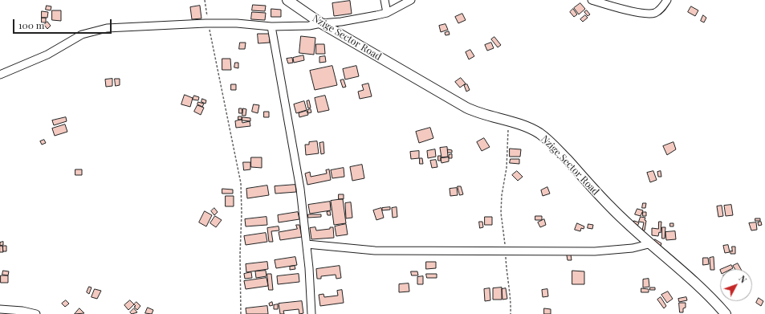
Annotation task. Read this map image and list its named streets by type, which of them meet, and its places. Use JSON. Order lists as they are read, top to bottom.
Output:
{
  "streets": {
    "main road": ["Nzige Sector Road"]
  },
  "scale_bar": "100 m",
  "north": "top right"
}
